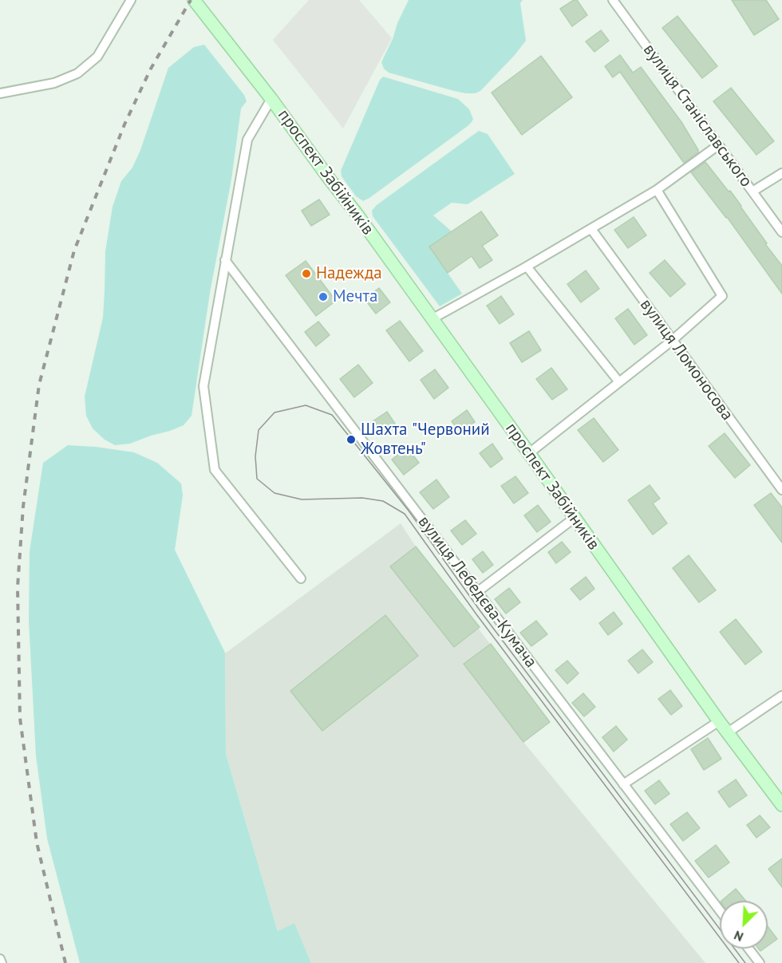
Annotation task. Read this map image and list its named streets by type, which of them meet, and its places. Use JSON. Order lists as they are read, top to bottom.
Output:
{
  "streets": {
    "main road": ["проспект Забійників"],
    "street": ["вулиця Станіславського", "вулиця Ломоносова", "вулиця Лебедєва-Кумача"]
  },
  "places": ["Надежда", "Мечта", "Шахта \"Червоний Жовтень\""],
  "north": "bottom left"
}
